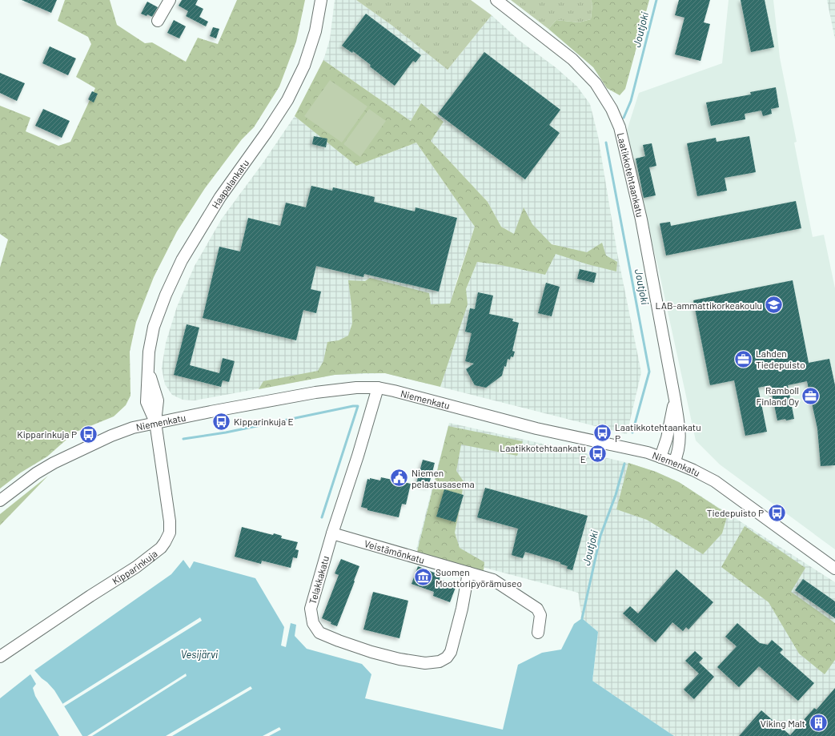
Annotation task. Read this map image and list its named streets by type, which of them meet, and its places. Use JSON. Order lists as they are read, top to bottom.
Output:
{
  "streets": {
    "street": [
      "Laatikkotehtaankatu",
      "Haapalankatu",
      "Niemenkatu",
      "Veistämönkatu",
      "Kipparinkuja",
      "Telakkakatu"
    ]
  },
  "crossings": [
    ["Laatikkotehtaankatu", "Niemenkatu"],
    ["Haapalankatu", "Niemenkatu"],
    ["Haapalankatu", "Kipparinkuja"],
    ["Niemenkatu", "Kipparinkuja"],
    ["Niemenkatu", "Telakkakatu"],
    ["Veistämönkatu", "Telakkakatu"]
  ],
  "water": ["Joutjoki", "Vesijärvi"],
  "places": {
    "school or university": ["LAB-ammattikorkeakoulu"],
    "office": ["Lahden Tiedepuisto", "Ramboll Finland Oy"],
    "bus stop": [
      "Kipparinkuja E",
      "Laatikkotehtaankatu P",
      "Kipparinkuja P",
      "Laatikkotehtaankatu E",
      "Tiedepuisto P"
    ],
    "public building": ["Niemen pelastusasema"],
    "museum": ["Suomen Moottoripyörämuseo"],
    "building": ["Viking Malt"]
  }
}
